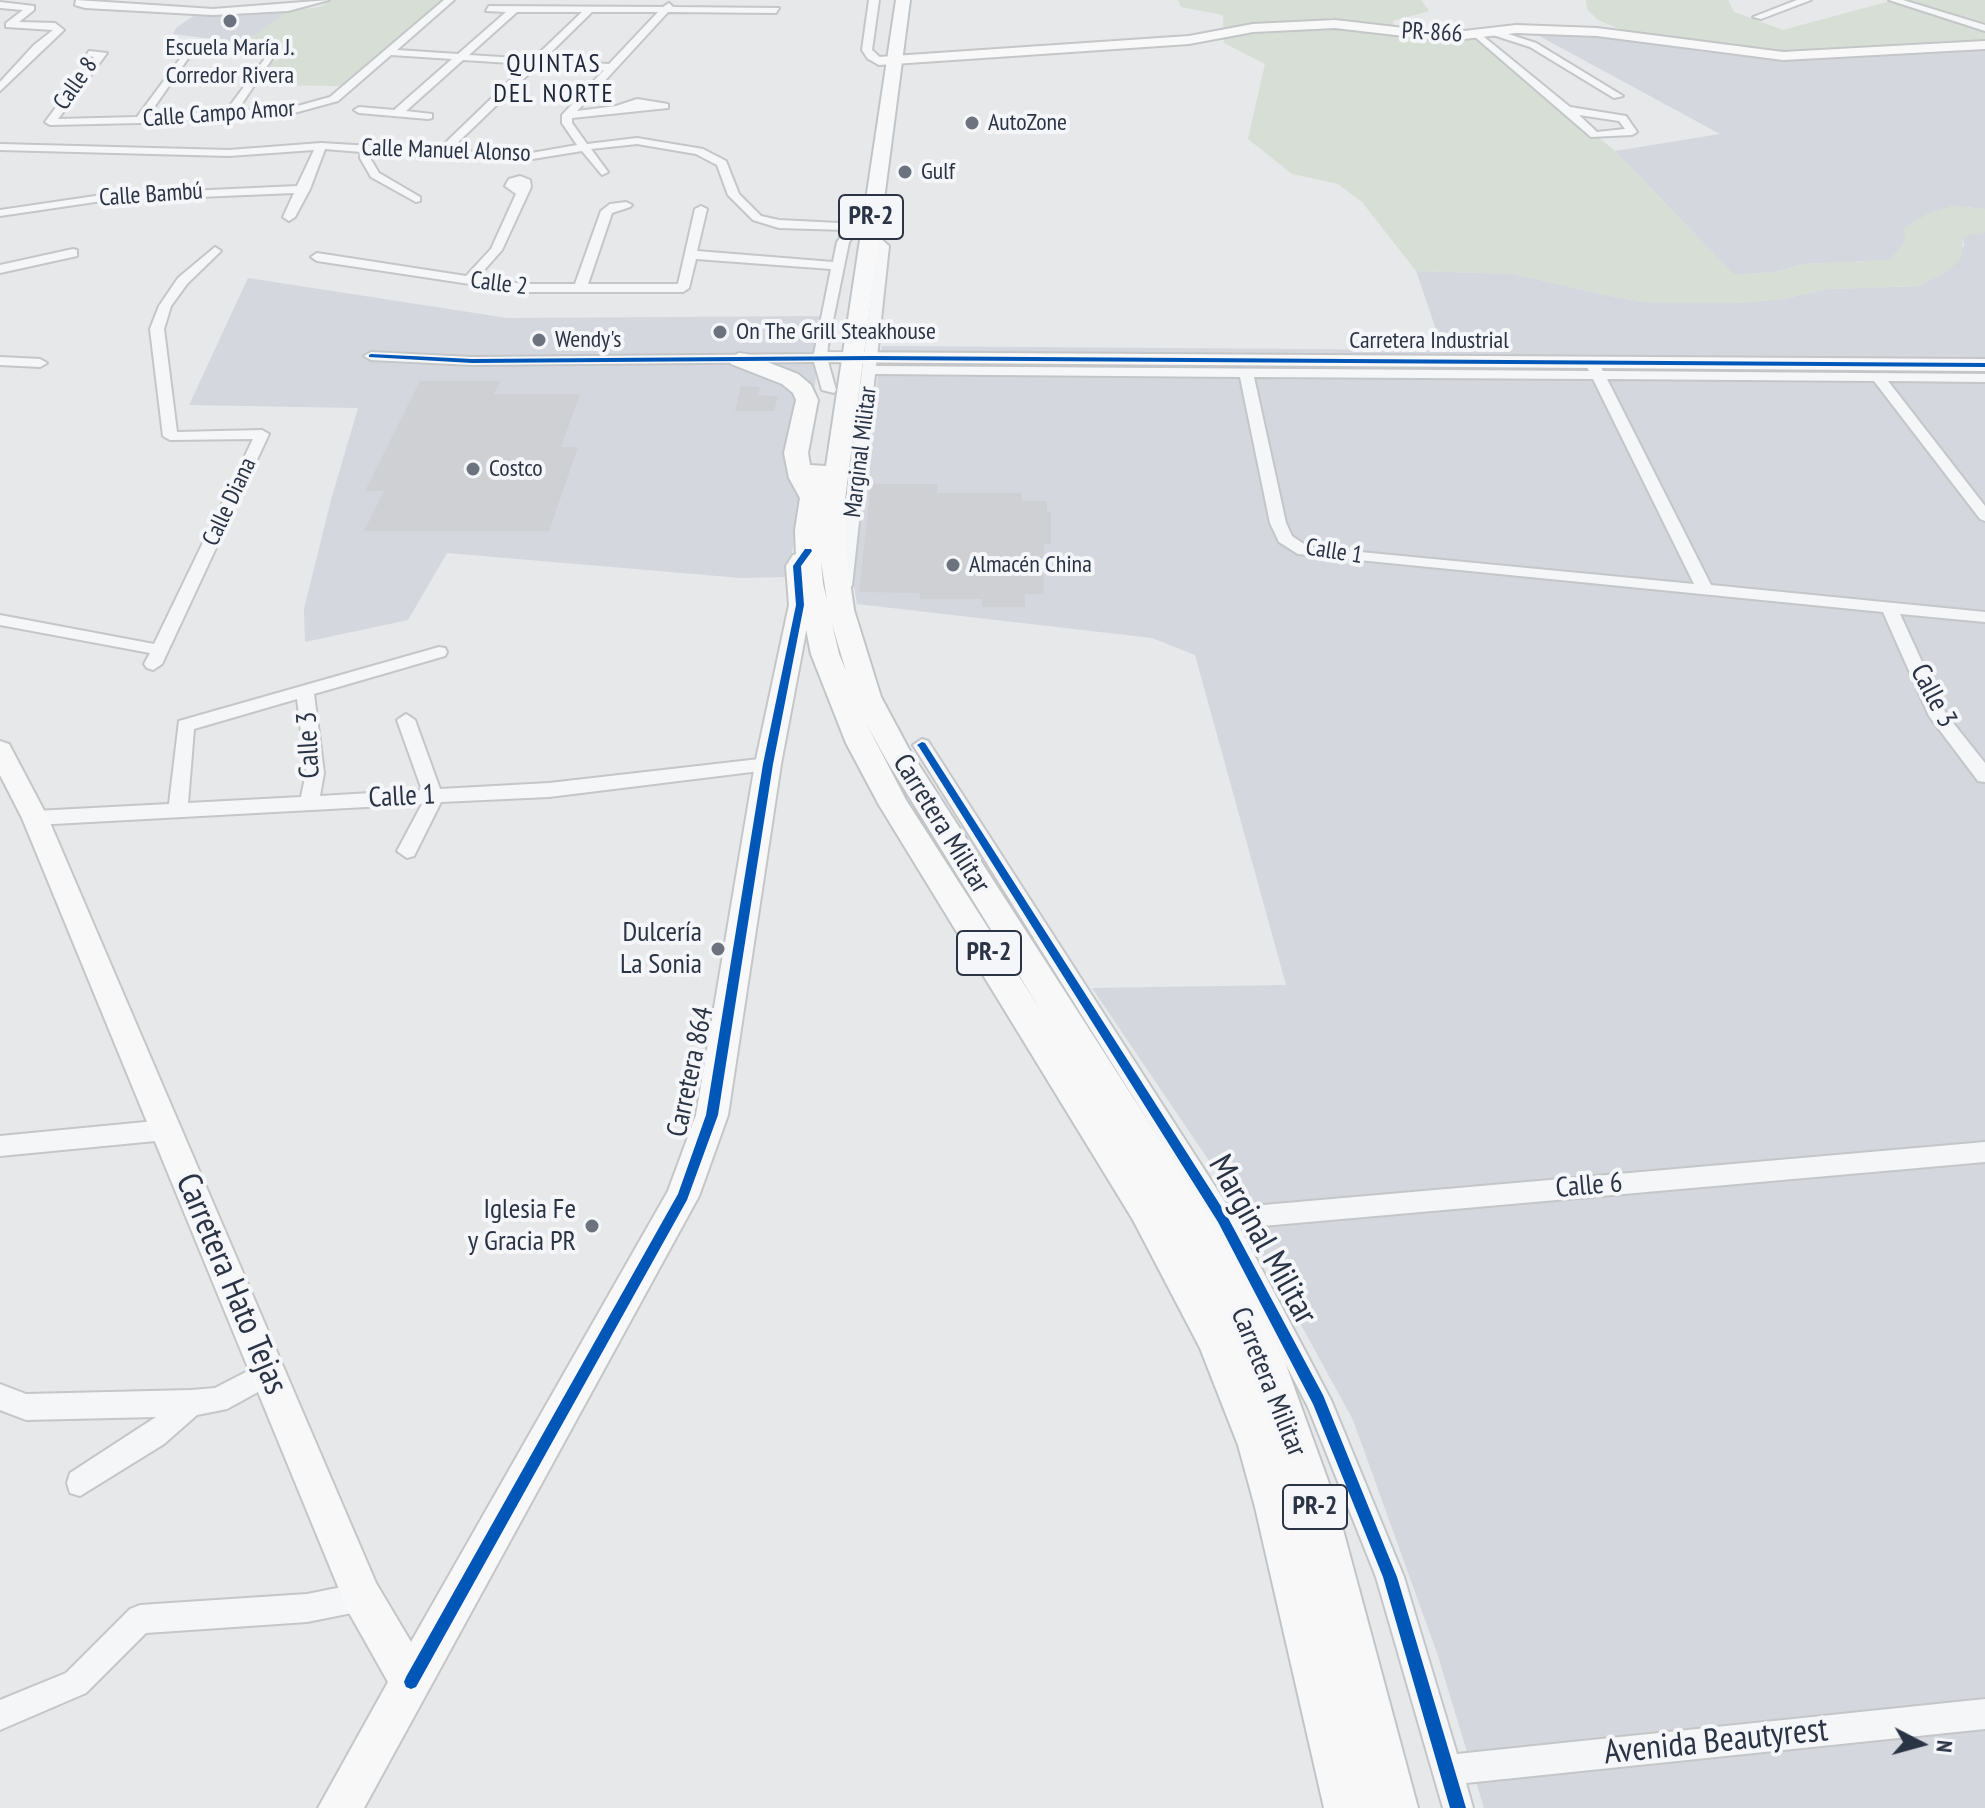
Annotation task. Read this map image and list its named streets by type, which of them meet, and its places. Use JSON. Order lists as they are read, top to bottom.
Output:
{
  "streets": {
    "main road": ["PR-2", "Carretera Militar"],
    "street": [
      "PR-866",
      "Calle 8",
      "Calle Campo Amor",
      "Calle Manuel Alonso",
      "Calle Bambú",
      "Calle 2",
      "Carretera Industrial",
      "Marginal Militar",
      "Calle Diana",
      "Calle 1",
      "Calle 3",
      "Carretera 864",
      "Calle 6",
      "Carretera Hato Tejas",
      "Avenida Beautyrest"
    ]
  },
  "crossings": [
    ["PR-866", "Carretera Militar"],
    ["Calle 8", "Calle Campo Amor"],
    ["Calle Manuel Alonso", "Marginal Militar"],
    ["Calle Manuel Alonso", "Carretera Militar"],
    ["Carretera Industrial", "Marginal Militar"],
    ["Carretera Industrial", "Carretera Militar"],
    ["Marginal Militar", "Carretera Militar"],
    ["Marginal Militar", "Calle 6"],
    ["Marginal Militar", "Avenida Beautyrest"],
    ["Calle 1", "Calle 3"],
    ["Calle 1", "Carretera 864"],
    ["Calle 1", "Carretera Hato Tejas"],
    ["Carretera Militar", "Carretera 864"],
    ["Carretera Militar", "Calle 6"],
    ["Carretera 864", "Carretera Hato Tejas"]
  ],
  "districts": ["QUINTAS DEL NORTE"],
  "places": [
    "Escuela María J. Corredor Rivera",
    "AutoZone",
    "Gulf",
    "On The Grill Steakhouse",
    "Wendy's",
    "Costco",
    "Almacén China",
    "Dulcería La Sonia",
    "Iglesia Fe y Gracia PR"
  ],
  "north": "right"
}
